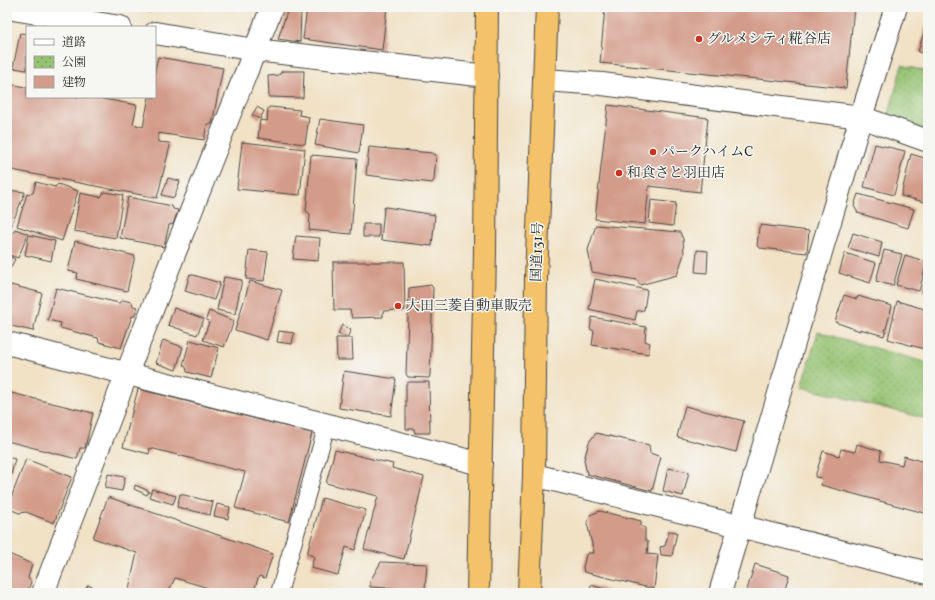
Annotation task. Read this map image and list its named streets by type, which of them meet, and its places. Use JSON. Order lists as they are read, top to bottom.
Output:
{
  "streets": {
    "highway": ["国道131号"]
  },
  "places": [
    "グルメシティ糀谷店",
    "パークハイムC",
    "和食さと羽田店",
    "大田三菱自動車販売"
  ],
  "legend": ["道路", "公園", "建物"]
}
